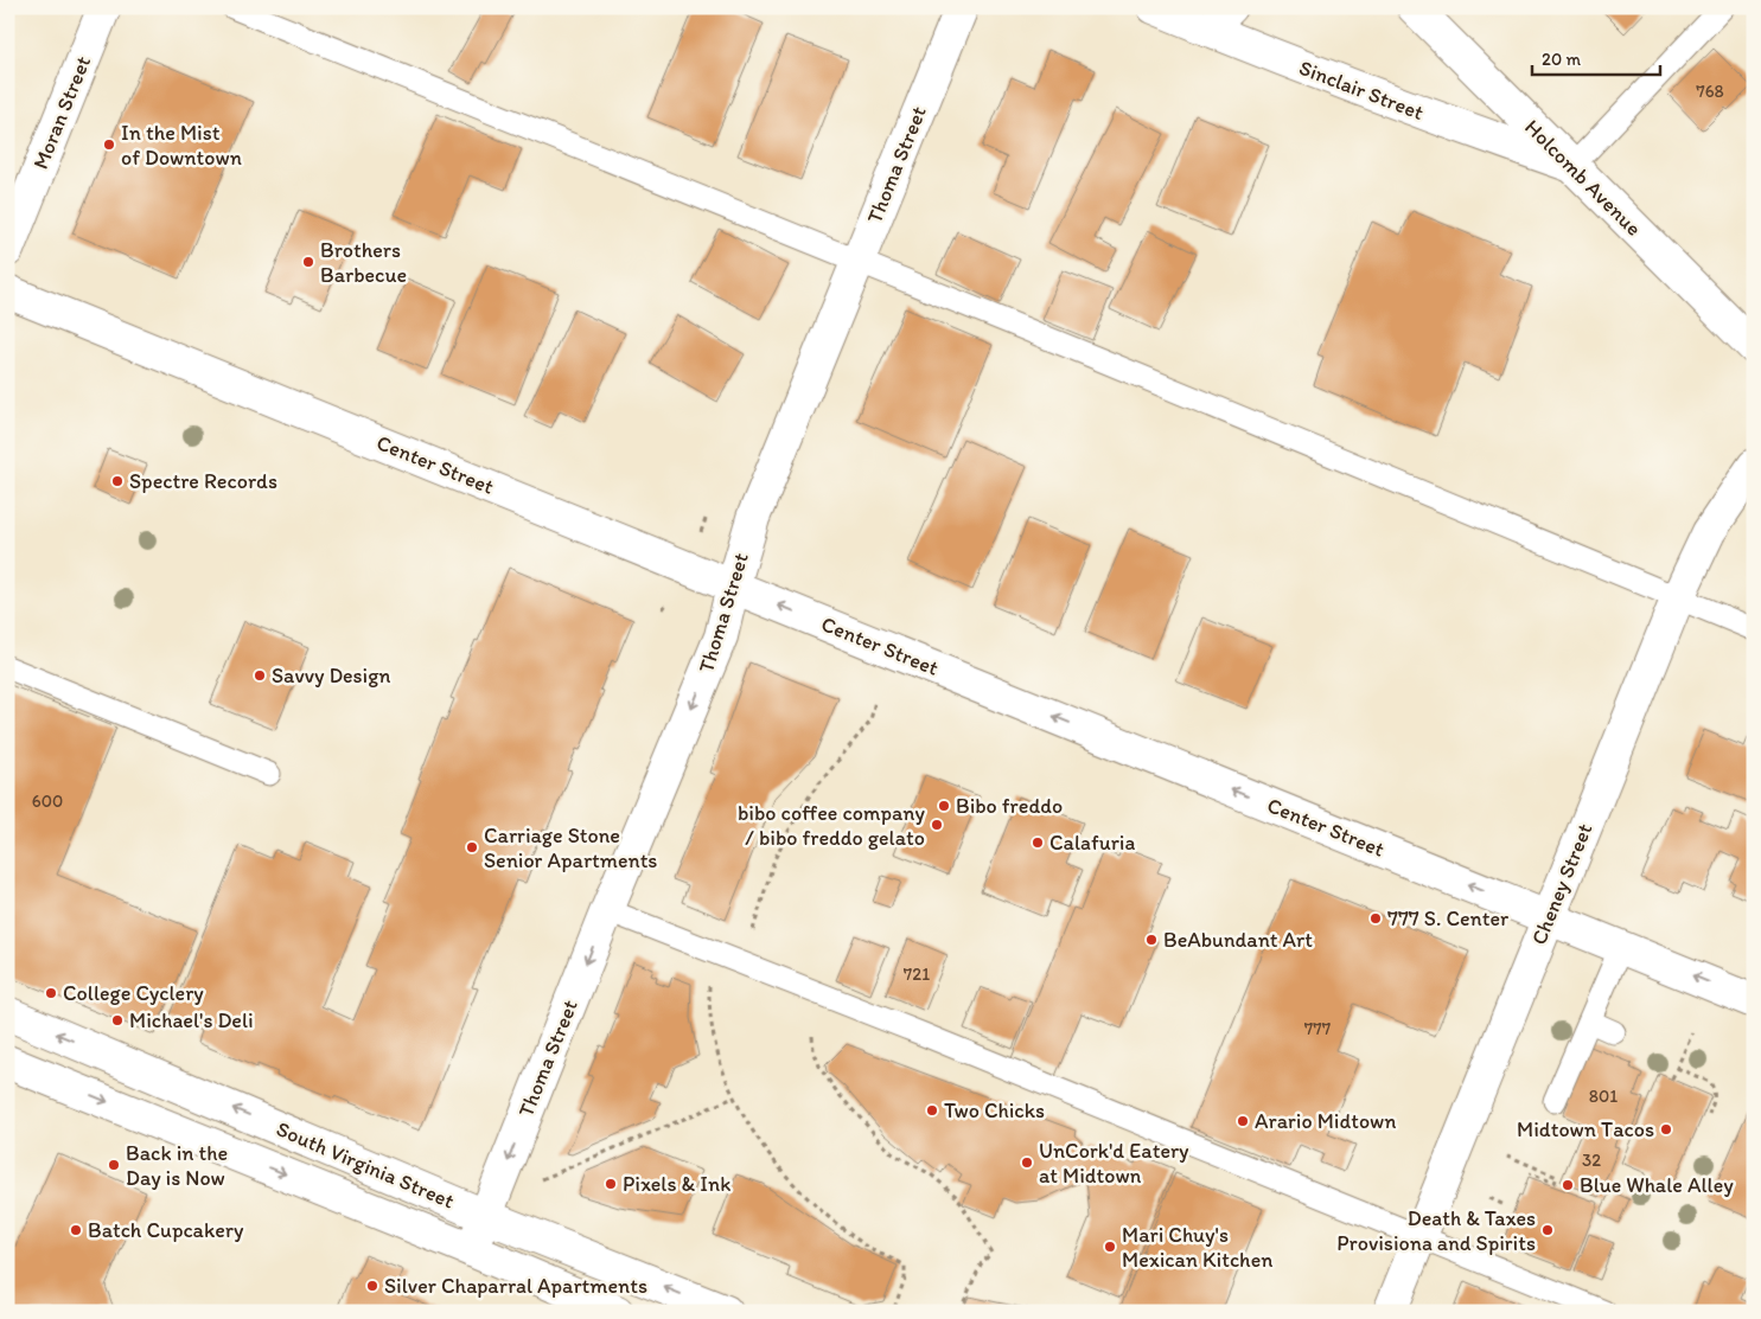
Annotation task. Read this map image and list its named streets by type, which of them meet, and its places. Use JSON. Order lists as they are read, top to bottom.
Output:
{
  "streets": {
    "street": [
      "Sinclair Street",
      "Moran Street",
      "Thoma Street",
      "Holcomb Avenue",
      "Center Street",
      "Cheney Street",
      "South Virginia Street"
    ]
  },
  "crossings": [
    ["Sinclair Street", "Holcomb Avenue"],
    ["Thoma Street", "Center Street"],
    ["Thoma Street", "South Virginia Street"],
    ["Center Street", "Cheney Street"]
  ],
  "one_way": ["Thoma Street", "Center Street"],
  "places": [
    "In the Mist of Downtown",
    "Brothers Barbecue",
    "Spectre Records",
    "Savvy Design",
    "Bibo freddo",
    "bibo coffee company / bibo freddo gelato",
    "Calafuria",
    "Carriage Stone Senior Apartments",
    "777 S. Center",
    "BeAbundant Art",
    "College Cyclery",
    "Michael's Deli",
    "Two Chicks",
    "Arario Midtown",
    "Midtown Tacos",
    "UnCork'd Eatery at Midtown",
    "Back in the Day is Now",
    "Pixels & Ink",
    "Blue Whale Alley",
    "Batch Cupcakery",
    "Death & Taxes Provisiona and Spirits",
    "Mari Chuy's Mexican Kitchen",
    "Silver Chaparral Apartments"
  ],
  "house_numbers": [
    "768",
    "600",
    "721",
    "777",
    "801",
    "32"
  ],
  "scale_bar": "20 m"
}
